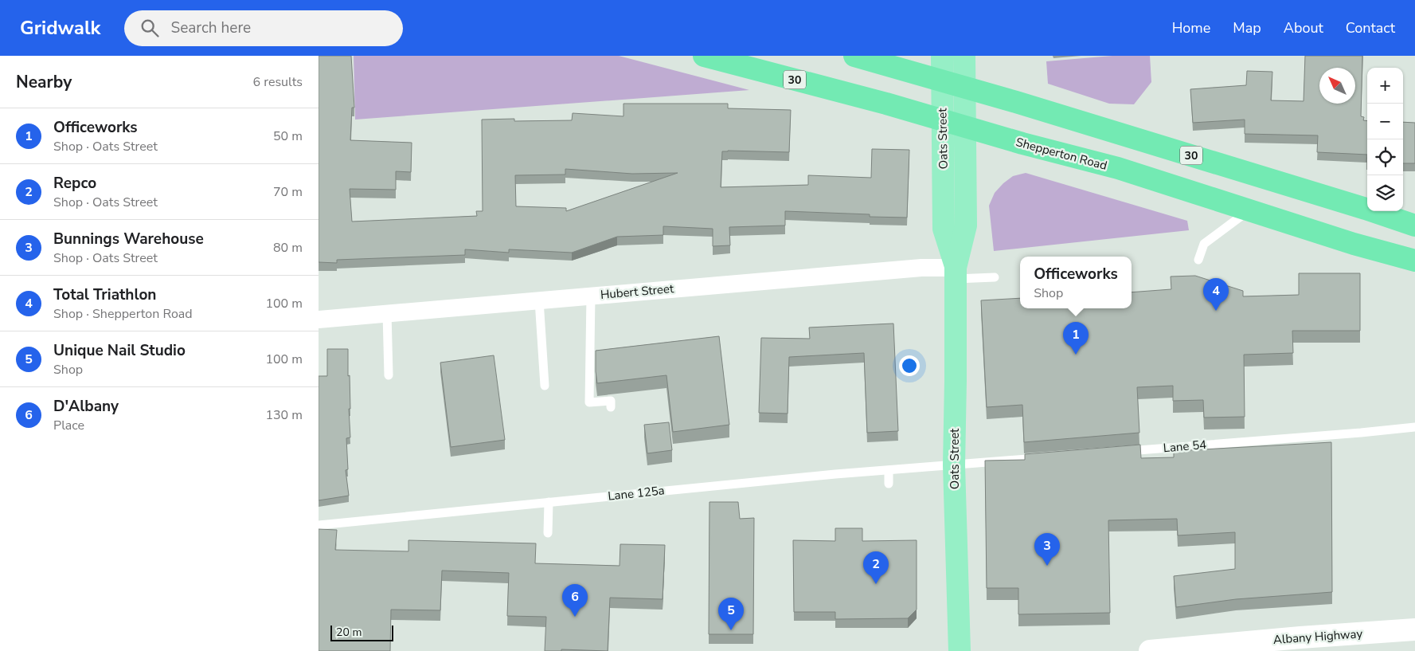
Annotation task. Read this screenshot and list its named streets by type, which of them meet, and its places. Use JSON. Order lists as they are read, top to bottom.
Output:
{
  "streets": {
    "highway": ["30", "Shepperton Road"],
    "main road": ["Oats Street", "Albany Highway"],
    "street": ["Hubert Street"],
    "lane": ["Lane 54", "Lane 125a"]
  },
  "crossings": [
    ["30", "Oats Street"],
    ["Oats Street", "Shepperton Road"],
    ["Oats Street", "Hubert Street"],
    ["Oats Street", "Lane 125a"]
  ],
  "scale_bar": "20 m",
  "north": "top left",
  "page": {
    "header": "Gridwalk",
    "search": "Search here",
    "nav": [
      "Home",
      "Map",
      "About",
      "Contact"
    ],
    "heading": ["Nearby", "6 results"],
    "map_buttons": ["+", "−"],
    "list": [
      {
        "mark": "1",
        "name": "Officeworks",
        "note": "Shop · Oats Street",
        "value": "50 m"
      },
      {
        "mark": "2",
        "name": "Repco",
        "note": "Shop · Oats Street",
        "value": "70 m"
      },
      {
        "mark": "3",
        "name": "Bunnings Warehouse",
        "note": "Shop · Oats Street",
        "value": "80 m"
      },
      {
        "mark": "4",
        "name": "Total Triathlon",
        "note": "Shop · Shepperton Road",
        "value": "100 m"
      },
      {
        "mark": "5",
        "name": "Unique Nail Studio",
        "note": "Shop",
        "value": "100 m"
      },
      {
        "mark": "6",
        "name": "D'Albany",
        "note": "Place",
        "value": "130 m"
      }
    ],
    "popup": ["Officeworks", "Shop"],
    "pins": [
      "4",
      "1",
      "3",
      "2",
      "6",
      "5"
    ],
    "scale": "20 m"
  }
}
